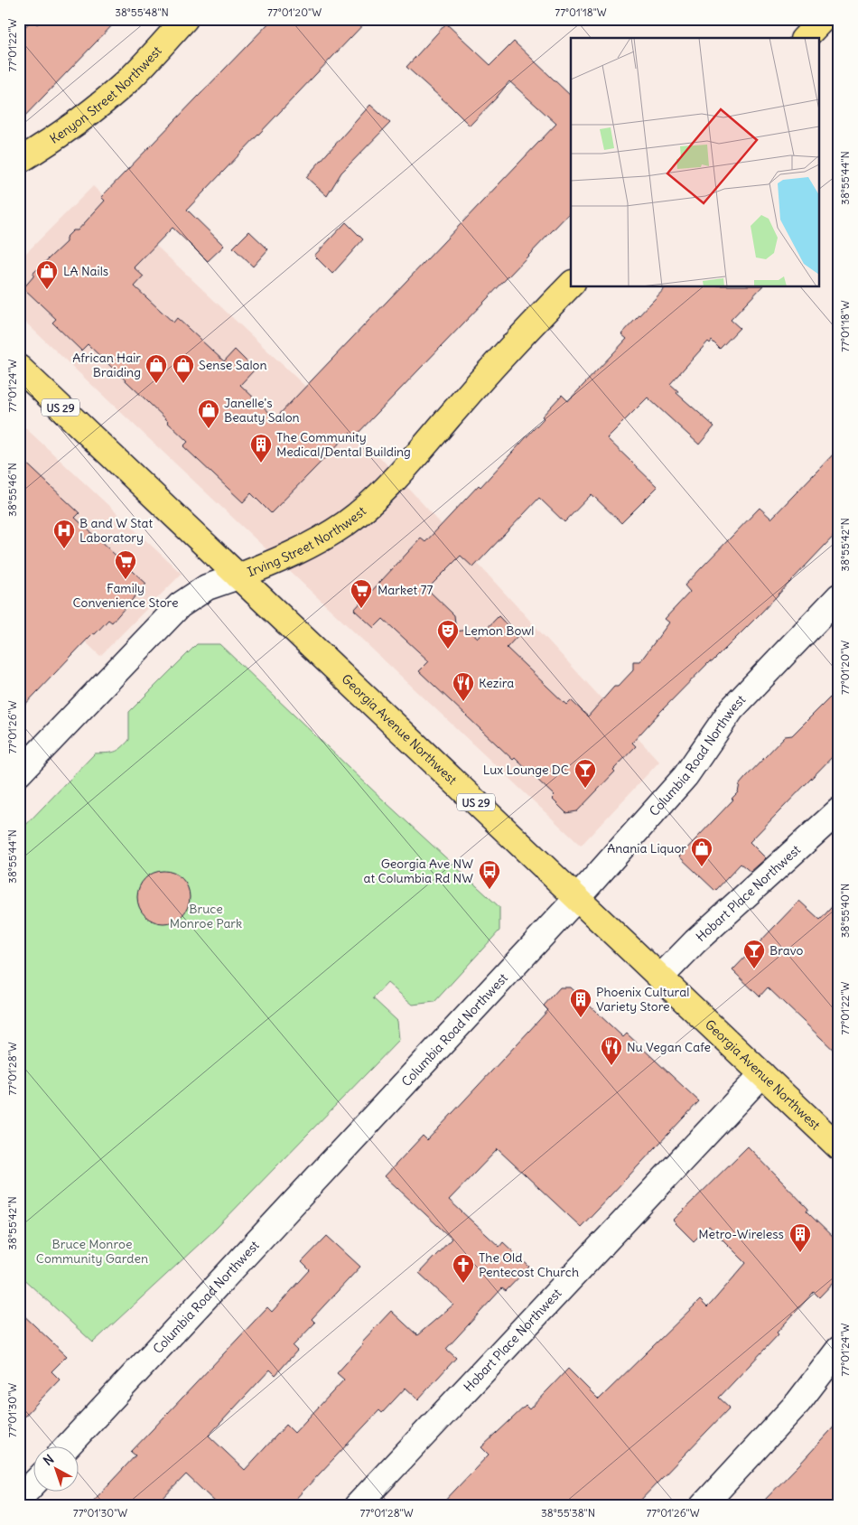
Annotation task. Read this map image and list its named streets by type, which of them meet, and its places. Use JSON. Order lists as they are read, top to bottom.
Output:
{
  "streets": {
    "main road": [
      "Kenyon Street Northwest",
      "US 29",
      "Irving Street Northwest",
      "Georgia Avenue Northwest",
      "Columbia Road Northwest",
      "Hobart Place Northwest"
    ]
  },
  "crossings": [
    ["Irving Street Northwest", "Georgia Avenue Northwest"],
    ["Georgia Avenue Northwest", "Columbia Road Northwest"],
    ["Georgia Avenue Northwest", "Hobart Place Northwest"]
  ],
  "parks": ["Bruce Monroe Park", "Bruce Monroe Community Garden"],
  "places": {
    "shop": [
      "LA Nails",
      "African Hair Braiding",
      "Sense Salon",
      "Janelle's Beauty Salon",
      "Anania Liquor"
    ],
    "building": ["The Community Medical/Dental Building", "Phoenix Cultural Variety Store", "Metro-Wireless"],
    "hospital": ["B and W Stat Laboratory"],
    "supermarket": ["Family Convenience Store", "Market 77"],
    "theatre": ["Lemon Bowl"],
    "restaurant": ["Kezira", "Nu Vegan Cafe"],
    "bar": ["Lux Lounge DC", "Bravo"],
    "bus stop": ["Georgia Ave NW at Columbia Rd NW"],
    "church": ["The Old Pentecost Church"]
  },
  "north": "top left",
  "coordinates": [
    "38°55'48\"N",
    "77°01'20\"W",
    "77°01'18\"W",
    "77°01'22\"W",
    "38°55'44\"N",
    "77°01'24\"W",
    "38°55'46\"N",
    "38°55'42\"N",
    "77°01'26\"W",
    "38°55'40\"N",
    "77°01'28\"W",
    "77°01'30\"W",
    "38°55'38\"N"
  ]
}
